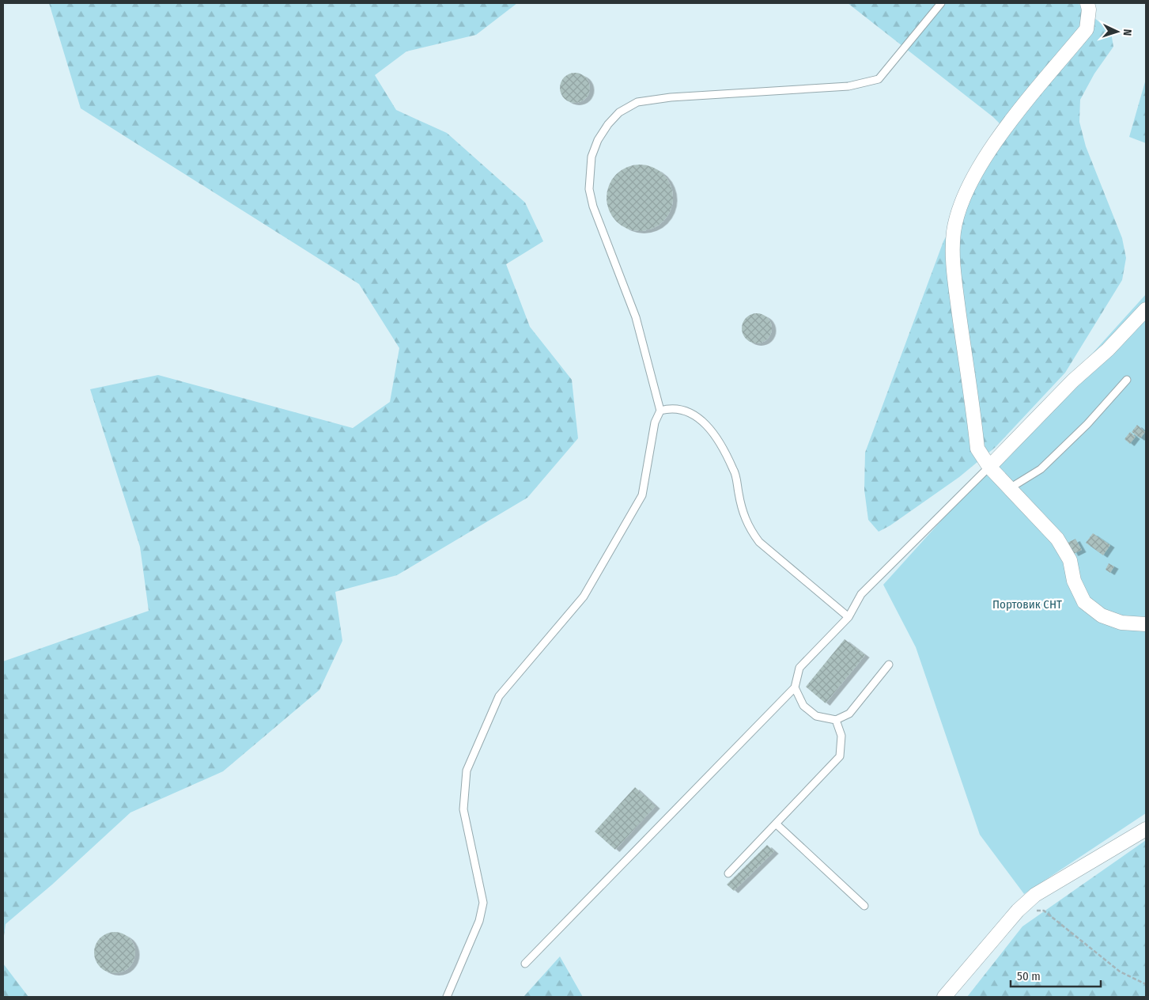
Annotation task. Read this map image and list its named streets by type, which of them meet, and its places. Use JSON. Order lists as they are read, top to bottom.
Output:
{
  "parks": ["Портовик СНТ"],
  "scale_bar": "50 m",
  "north": "right"
}
